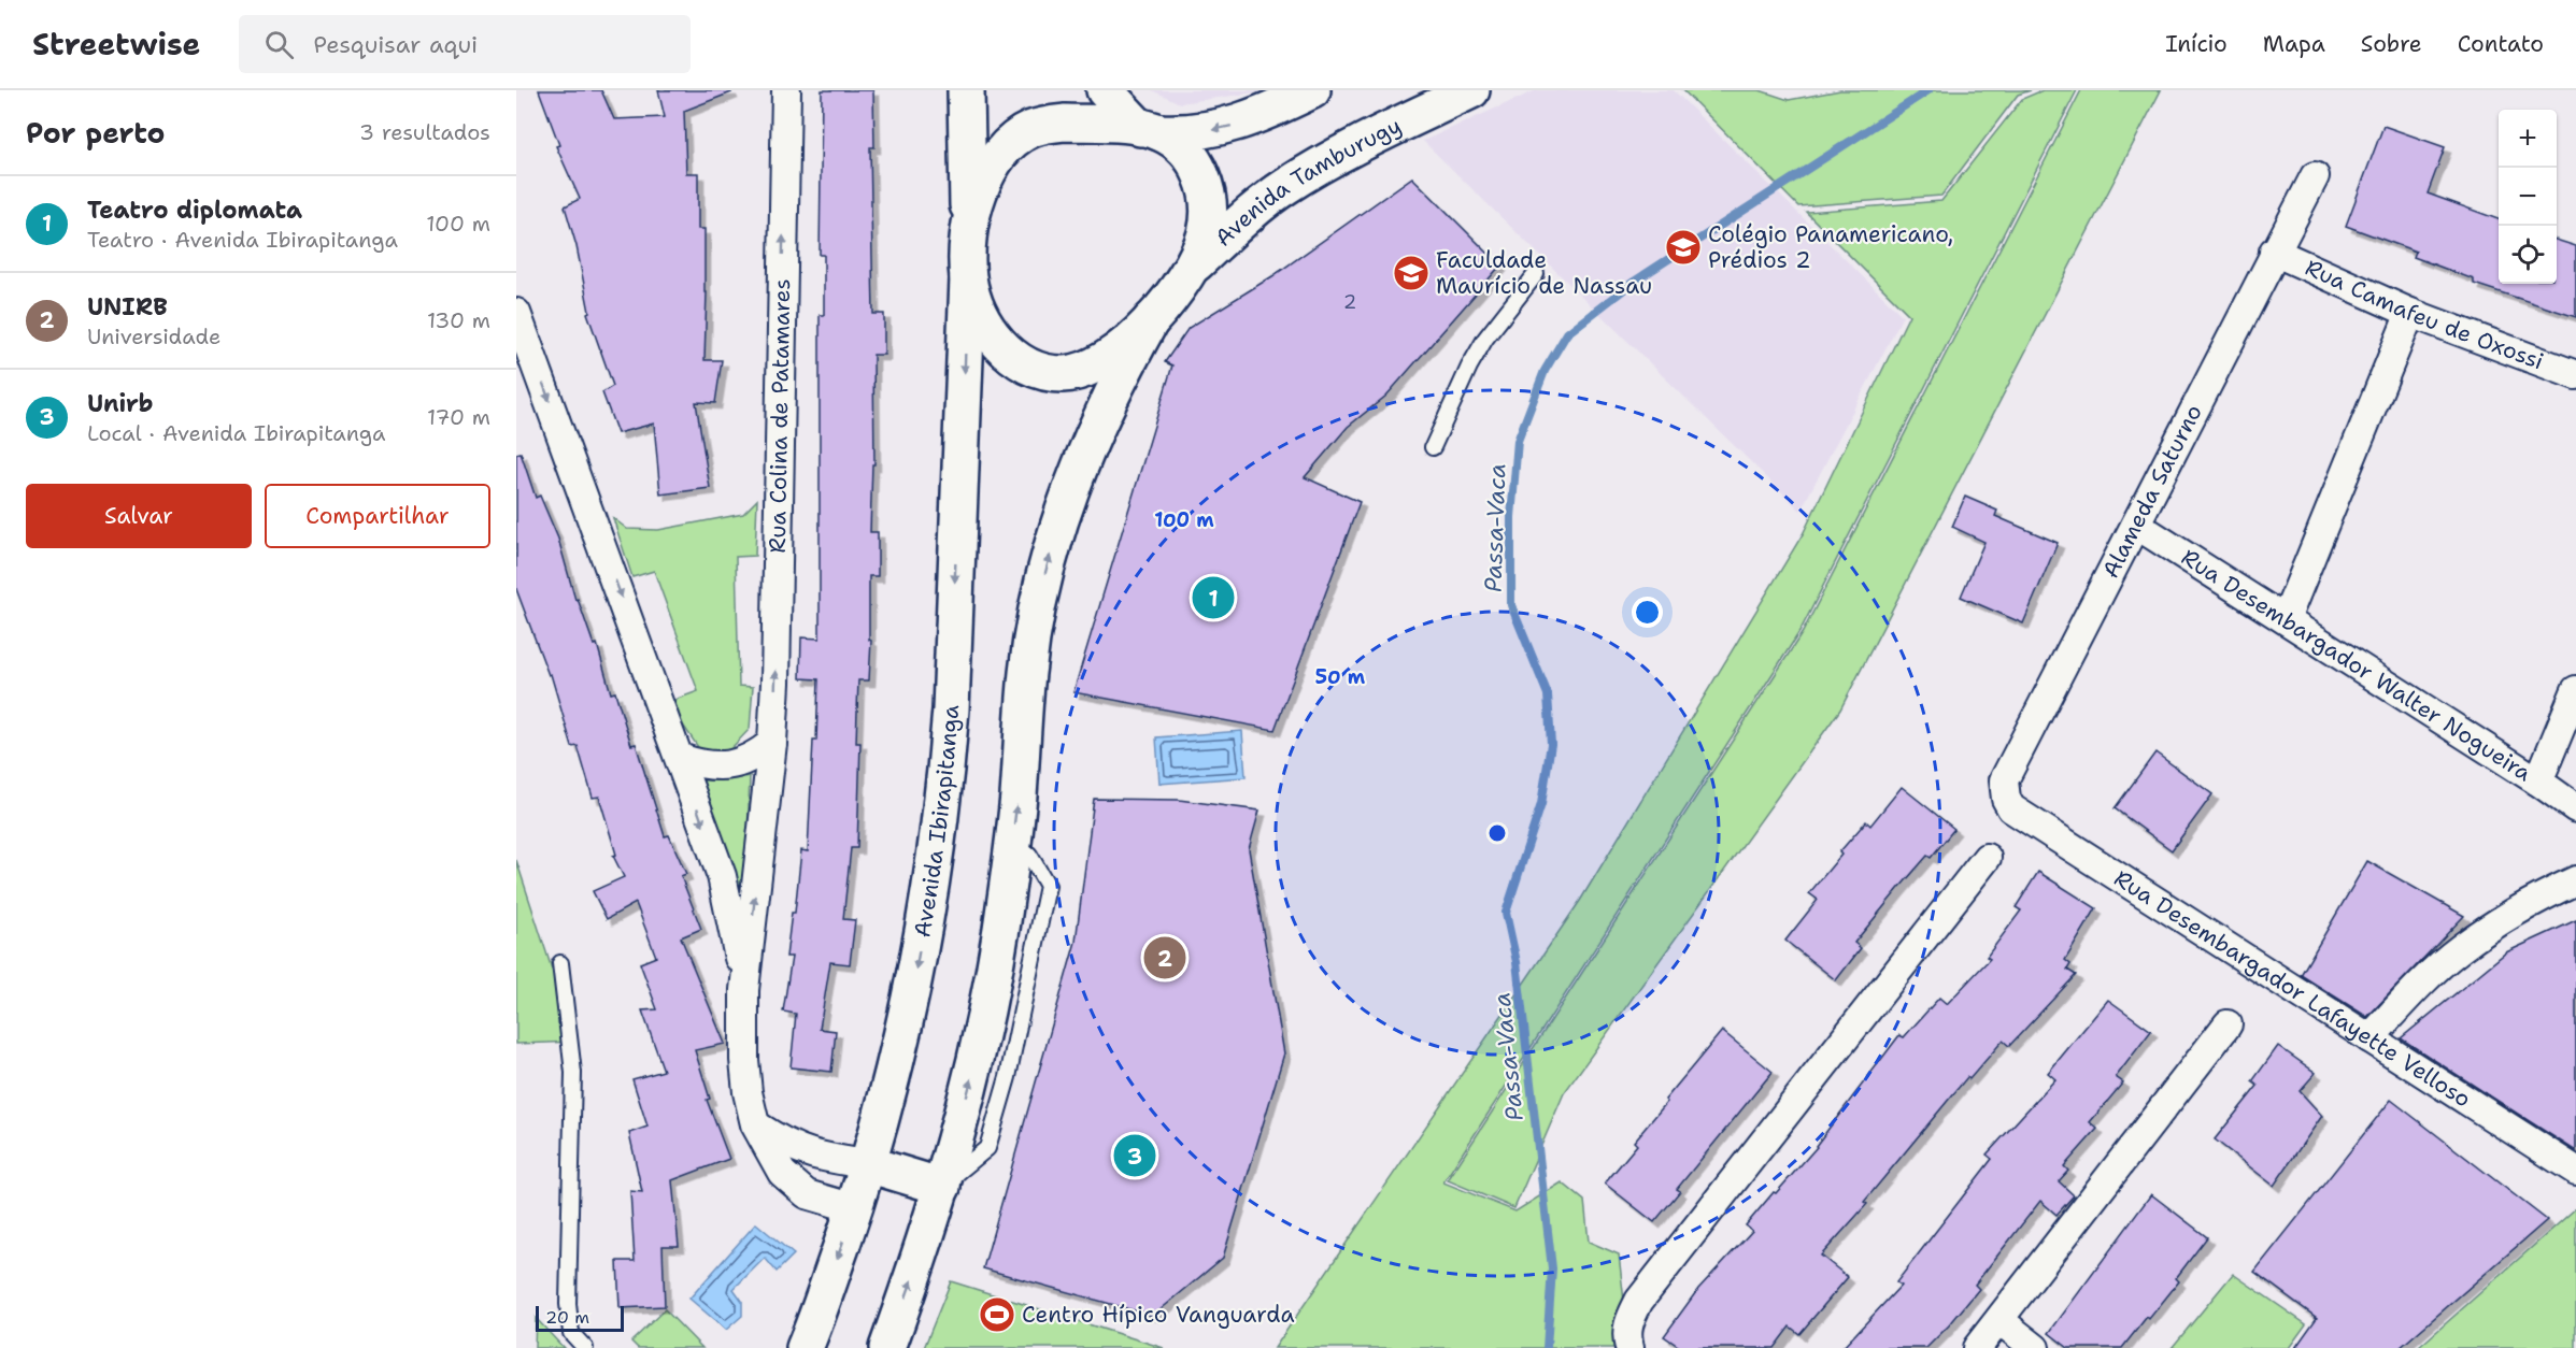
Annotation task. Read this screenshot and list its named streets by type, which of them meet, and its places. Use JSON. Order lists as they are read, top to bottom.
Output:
{
  "streets": {
    "main road": ["Avenida Tamburugy", "Avenida Ibirapitanga"],
    "street": [
      "Rua Camafeu de Oxossi",
      "Rua Colina de Patamares",
      "Alameda Saturno",
      "Rua Desembargador Walter Nogueira",
      "Rua Desembargador Lafayette Velloso"
    ]
  },
  "crossings": [
    ["Rua Camafeu de Oxossi", "Alameda Saturno"],
    ["Rua Colina de Patamares", "Avenida Ibirapitanga"],
    ["Alameda Saturno", "Rua Desembargador Walter Nogueira"],
    ["Alameda Saturno", "Rua Desembargador Lafayette Velloso"]
  ],
  "water": ["Passa-Vaca"],
  "places": {
    "school or university": ["Colégio Panamericano, Prédios 2", "Faculdade Maurício de Nassau"],
    "sports": ["Centro Hípico Vanguarda"]
  },
  "house_numbers": ["2"],
  "scale_bar": "20 m",
  "page": {
    "header": "Streetwise",
    "search": "Pesquisar aqui",
    "nav": [
      "Início",
      "Mapa",
      "Sobre",
      "Contato"
    ],
    "heading": ["Por perto", "3 resultados"],
    "map_buttons": ["+", "−"],
    "list": [
      {
        "mark": "1",
        "name": "Teatro diplomata",
        "note": "Teatro · Avenida Ibirapitanga",
        "value": "100 m"
      },
      {
        "mark": "2",
        "name": "UNIRB",
        "note": "Universidade",
        "value": "130 m"
      },
      {
        "mark": "3",
        "name": "Unirb",
        "note": "Local · Avenida Ibirapitanga",
        "value": "170 m"
      }
    ],
    "buttons": ["Salvar", "Compartilhar"],
    "pins": ["1", "2", "3"],
    "scale": "20 m"
  },
  "rings": ["100 m", "50 m"]
}
